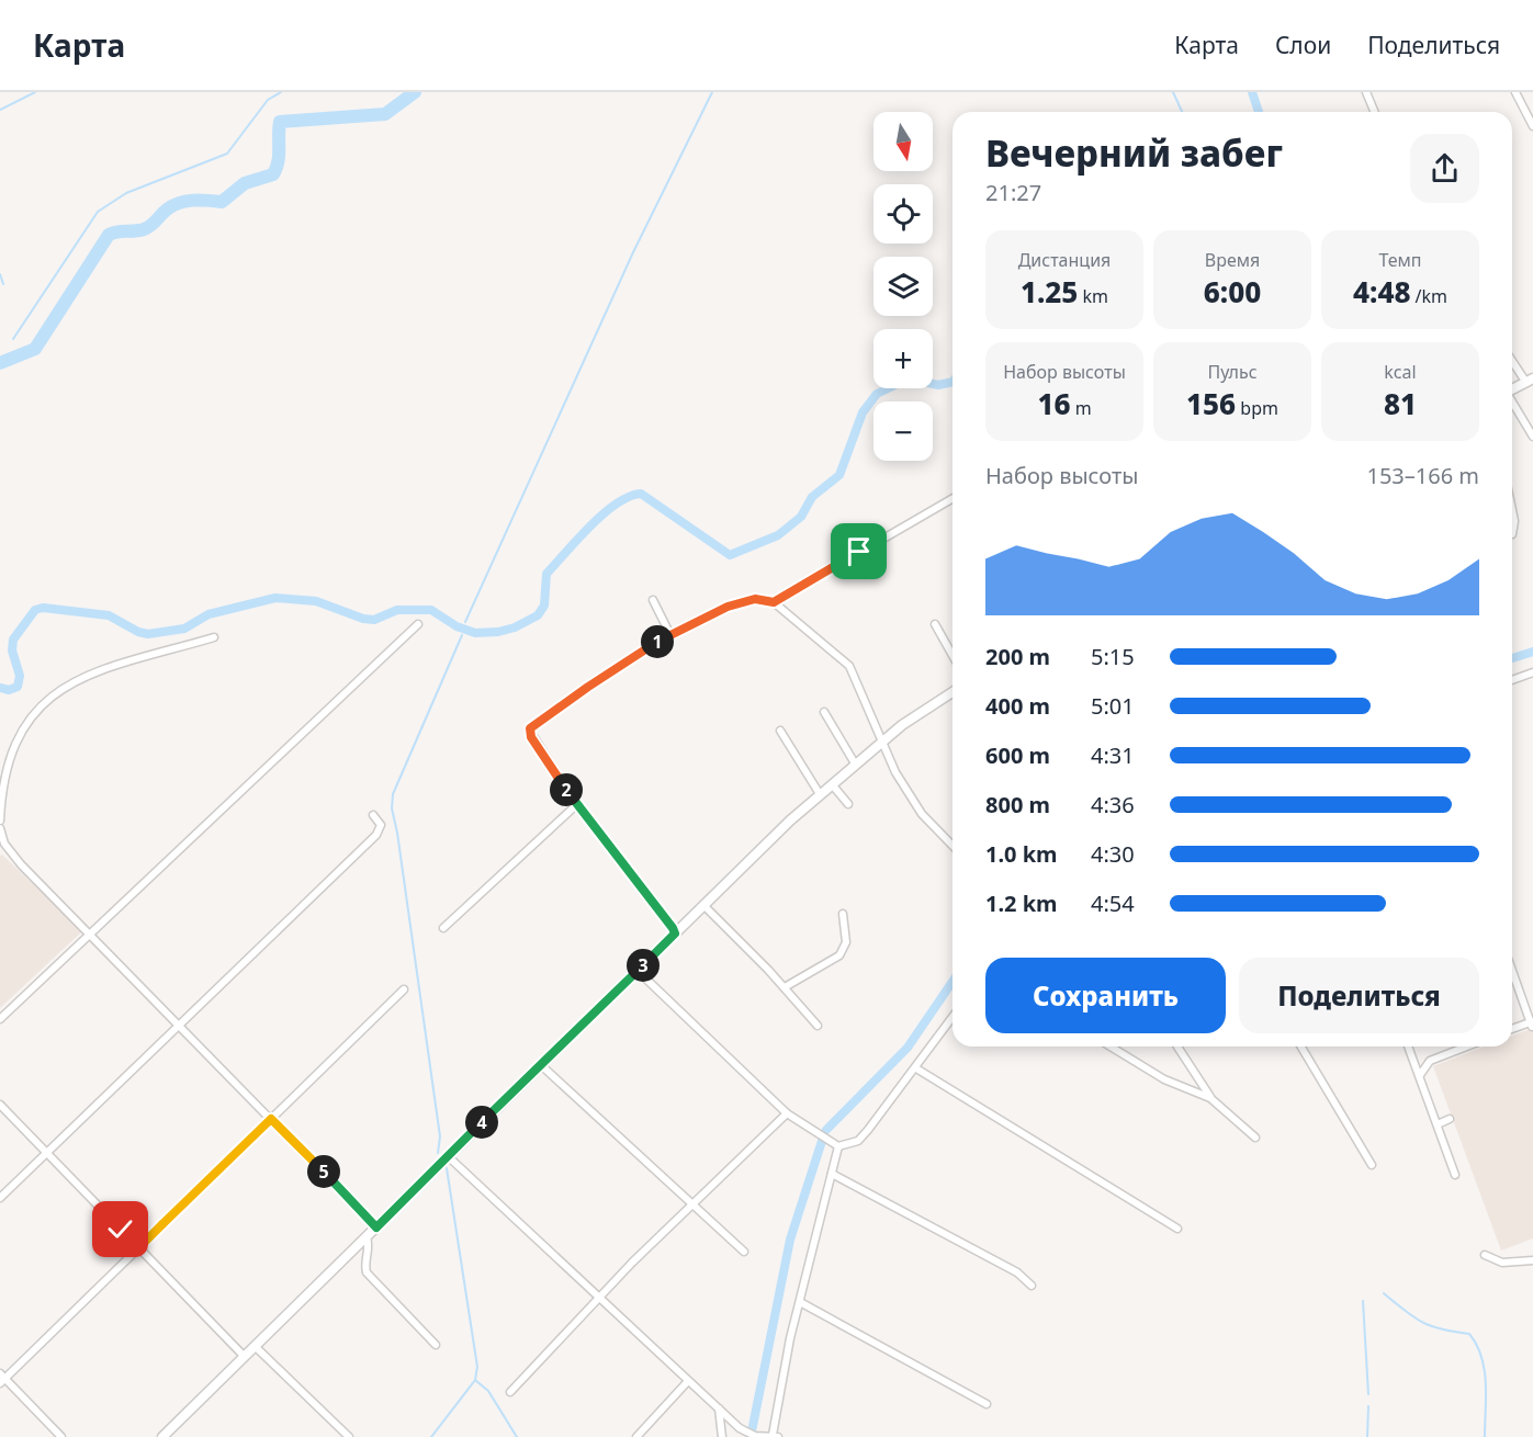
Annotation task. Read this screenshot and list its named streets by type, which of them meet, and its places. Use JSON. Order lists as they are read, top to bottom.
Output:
{
  "north": "bottom",
  "page": {
    "header": "Карта",
    "nav": ["Карта", "Слои", "Поделиться"],
    "map_buttons": ["+", "−"],
    "heading": ["Вечерний забег", "21:27"],
    "stats": [
      ["Дистанция", "1.25 km"],
      ["Время", "6:00"],
      ["Темп", "4:48 /km"],
      ["Набор высоты", "16 m"],
      ["Пульс", "156 bpm"],
      ["kcal", "81"]
    ],
    "chart": ["Набор высоты", "153–166 m"],
    "pins": [
      "1",
      "2",
      "3",
      "4",
      "5"
    ],
    "list": [
      {
        "name": "200 m",
        "note": "5:15"
      },
      {
        "name": "400 m",
        "note": "5:01"
      },
      {
        "name": "600 m",
        "note": "4:31"
      },
      {
        "name": "800 m",
        "note": "4:36"
      },
      {
        "name": "1.0 km",
        "note": "4:30"
      },
      {
        "name": "1.2 km",
        "note": "4:54"
      }
    ],
    "buttons": ["Сохранить", "Поделиться"]
  }
}
